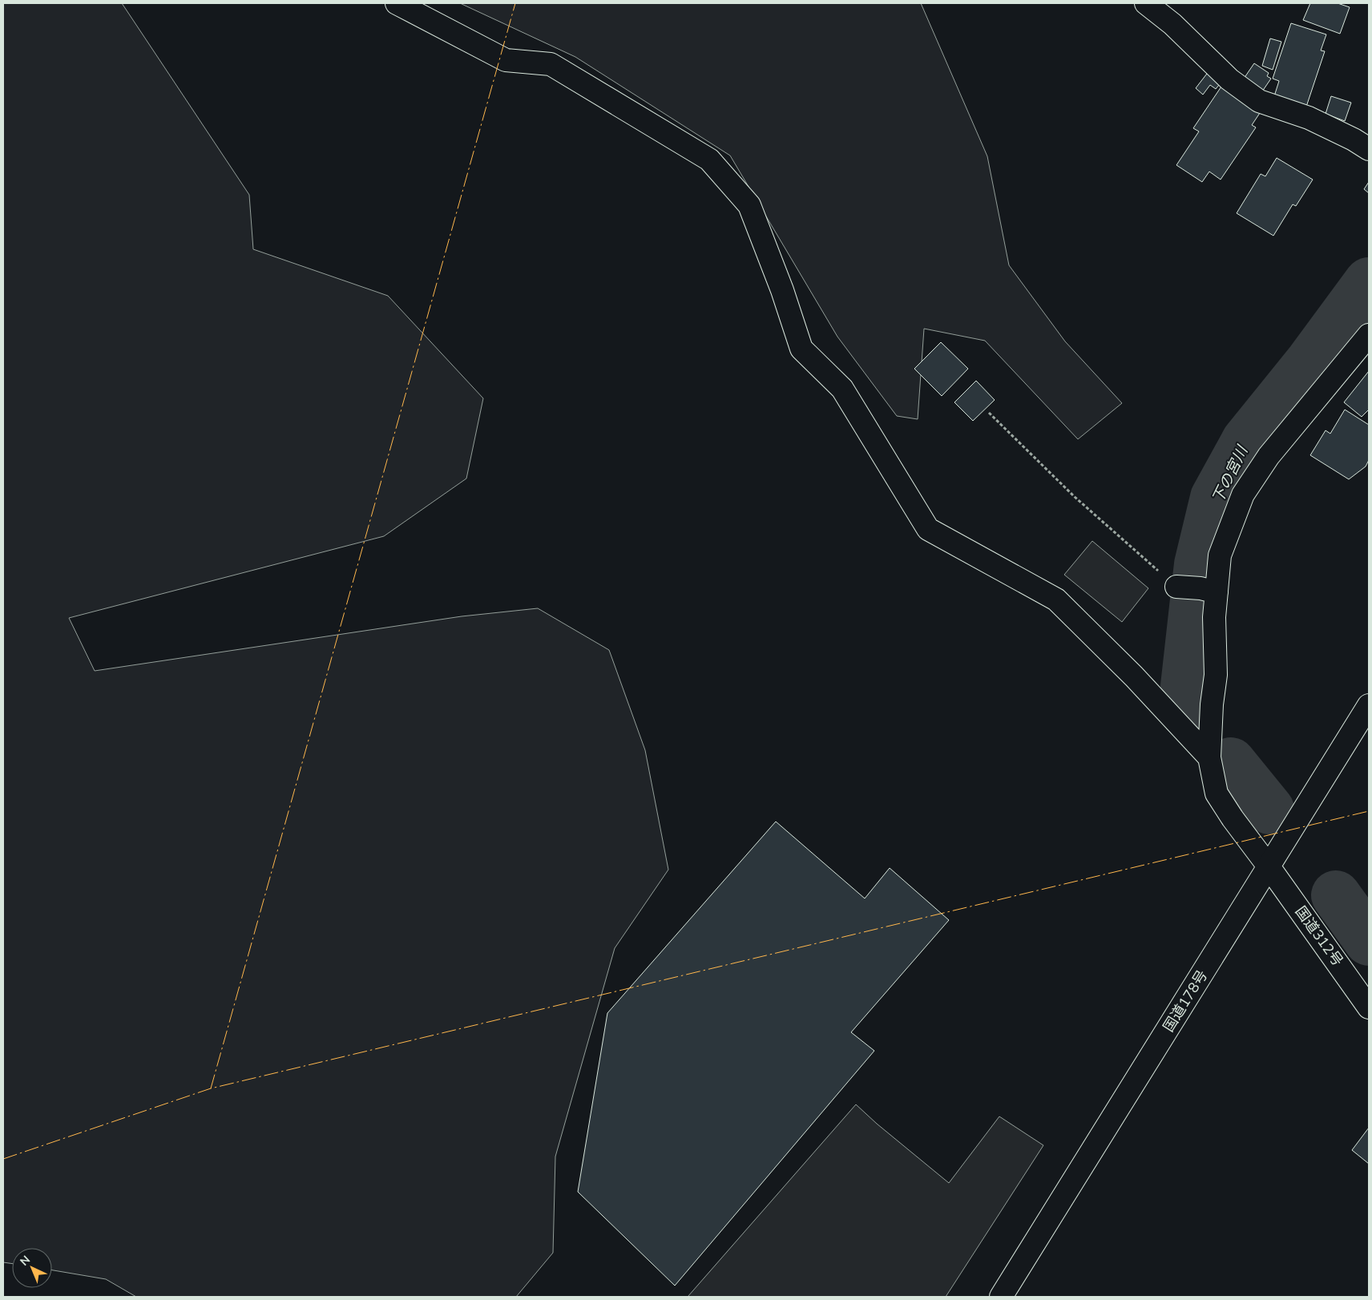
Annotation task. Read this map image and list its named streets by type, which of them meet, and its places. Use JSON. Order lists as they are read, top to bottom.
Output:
{
  "streets": {
    "main road": ["国道312号", "国道178号"]
  },
  "crossings": [
    ["国道312号", "国道178号"]
  ],
  "water": ["下の宮川"],
  "north": "top left"
}
